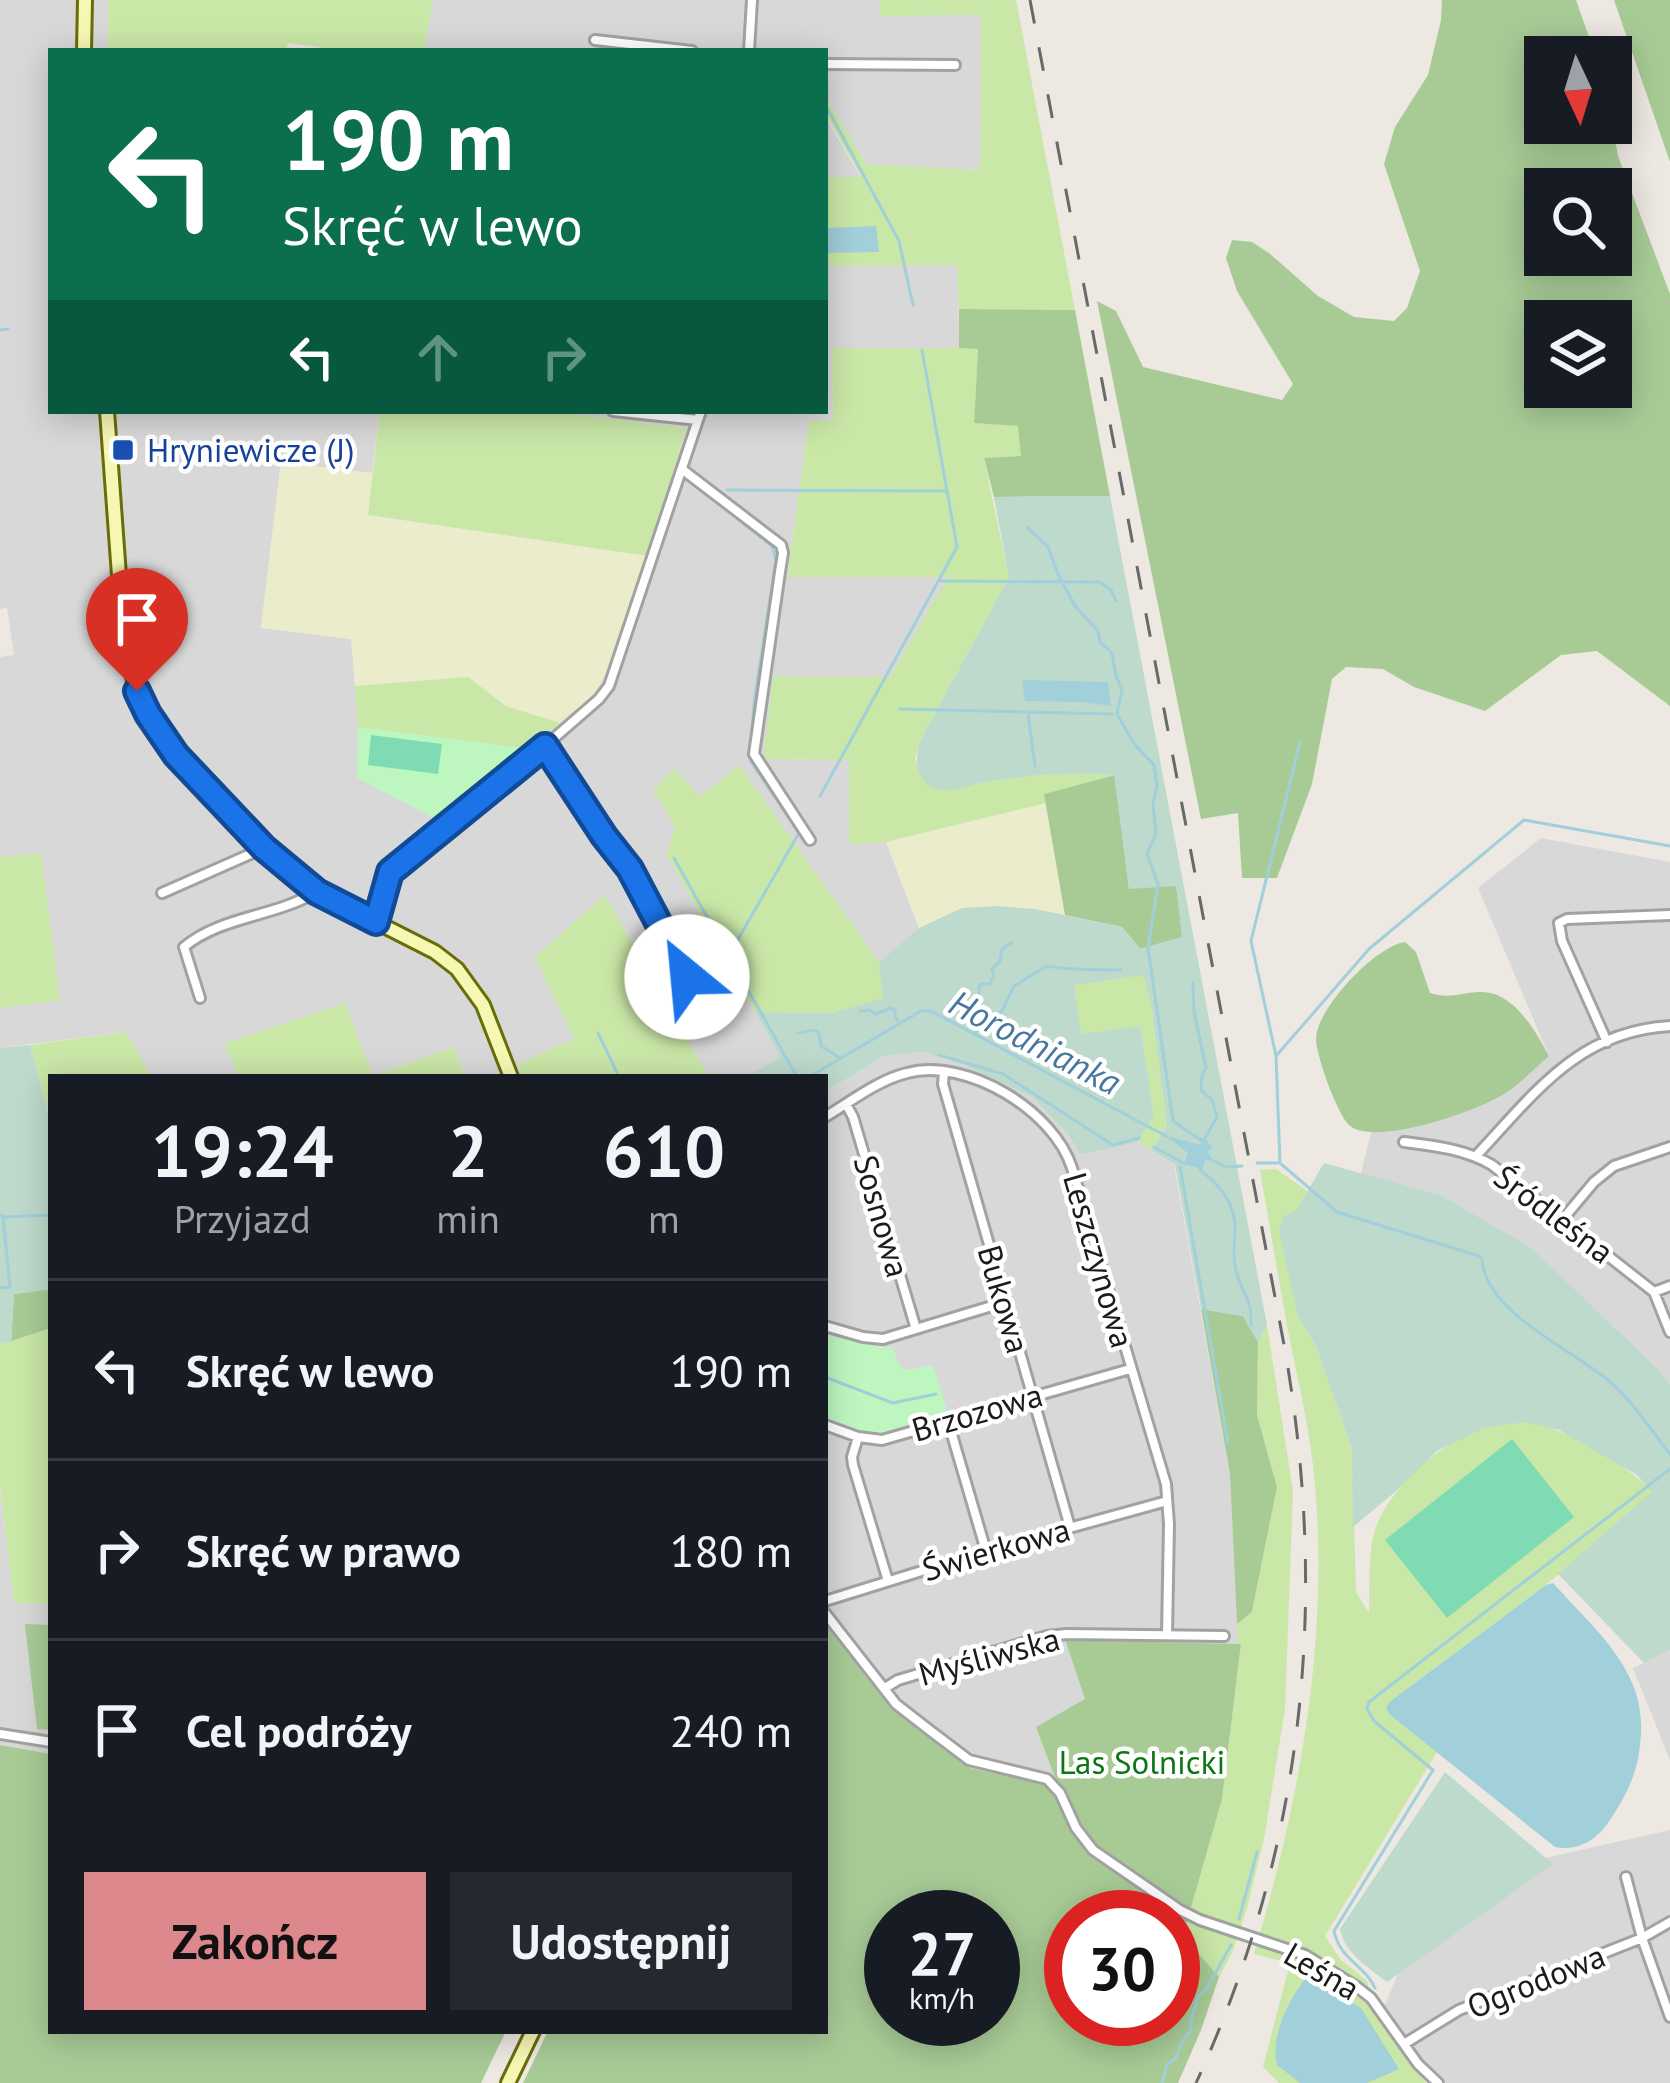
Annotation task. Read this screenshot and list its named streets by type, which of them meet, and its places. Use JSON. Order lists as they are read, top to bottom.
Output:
{
  "streets": {
    "street": [
      "Śródleśna",
      "Sosnowa",
      "Leszczynowa",
      "Bukowa",
      "Brzozowa",
      "Świerkowa",
      "Myśliwska",
      "Leśna",
      "Ogrodowa"
    ]
  },
  "crossings": [
    ["Leszczynowa", "Bukowa"],
    ["Leszczynowa", "Brzozowa"],
    ["Leszczynowa", "Świerkowa"],
    ["Bukowa", "Brzozowa"],
    ["Bukowa", "Świerkowa"],
    ["Myśliwska", "Leśna"],
    ["Leśna", "Ogrodowa"]
  ],
  "water": ["Horodnianka"],
  "parks": ["Las Solnicki"],
  "places": {
    "transit": ["Hryniewicze (J)"]
  },
  "north": "bottom",
  "page": {
    "turn": ["190 m", "Skręć w lewo"],
    "eta": [
      "19:24",
      "Przyjazd",
      "2",
      "min",
      "610",
      "m"
    ],
    "list": [
      {
        "name": "Skręć w lewo",
        "value": "190 m"
      },
      {
        "name": "Skręć w prawo",
        "value": "180 m"
      },
      {
        "name": "Cel podróży",
        "value": "240 m"
      }
    ],
    "buttons": ["Zakończ", "Udostępnij"],
    "speed": "27 km/h",
    "limit": "30"
  }
}
